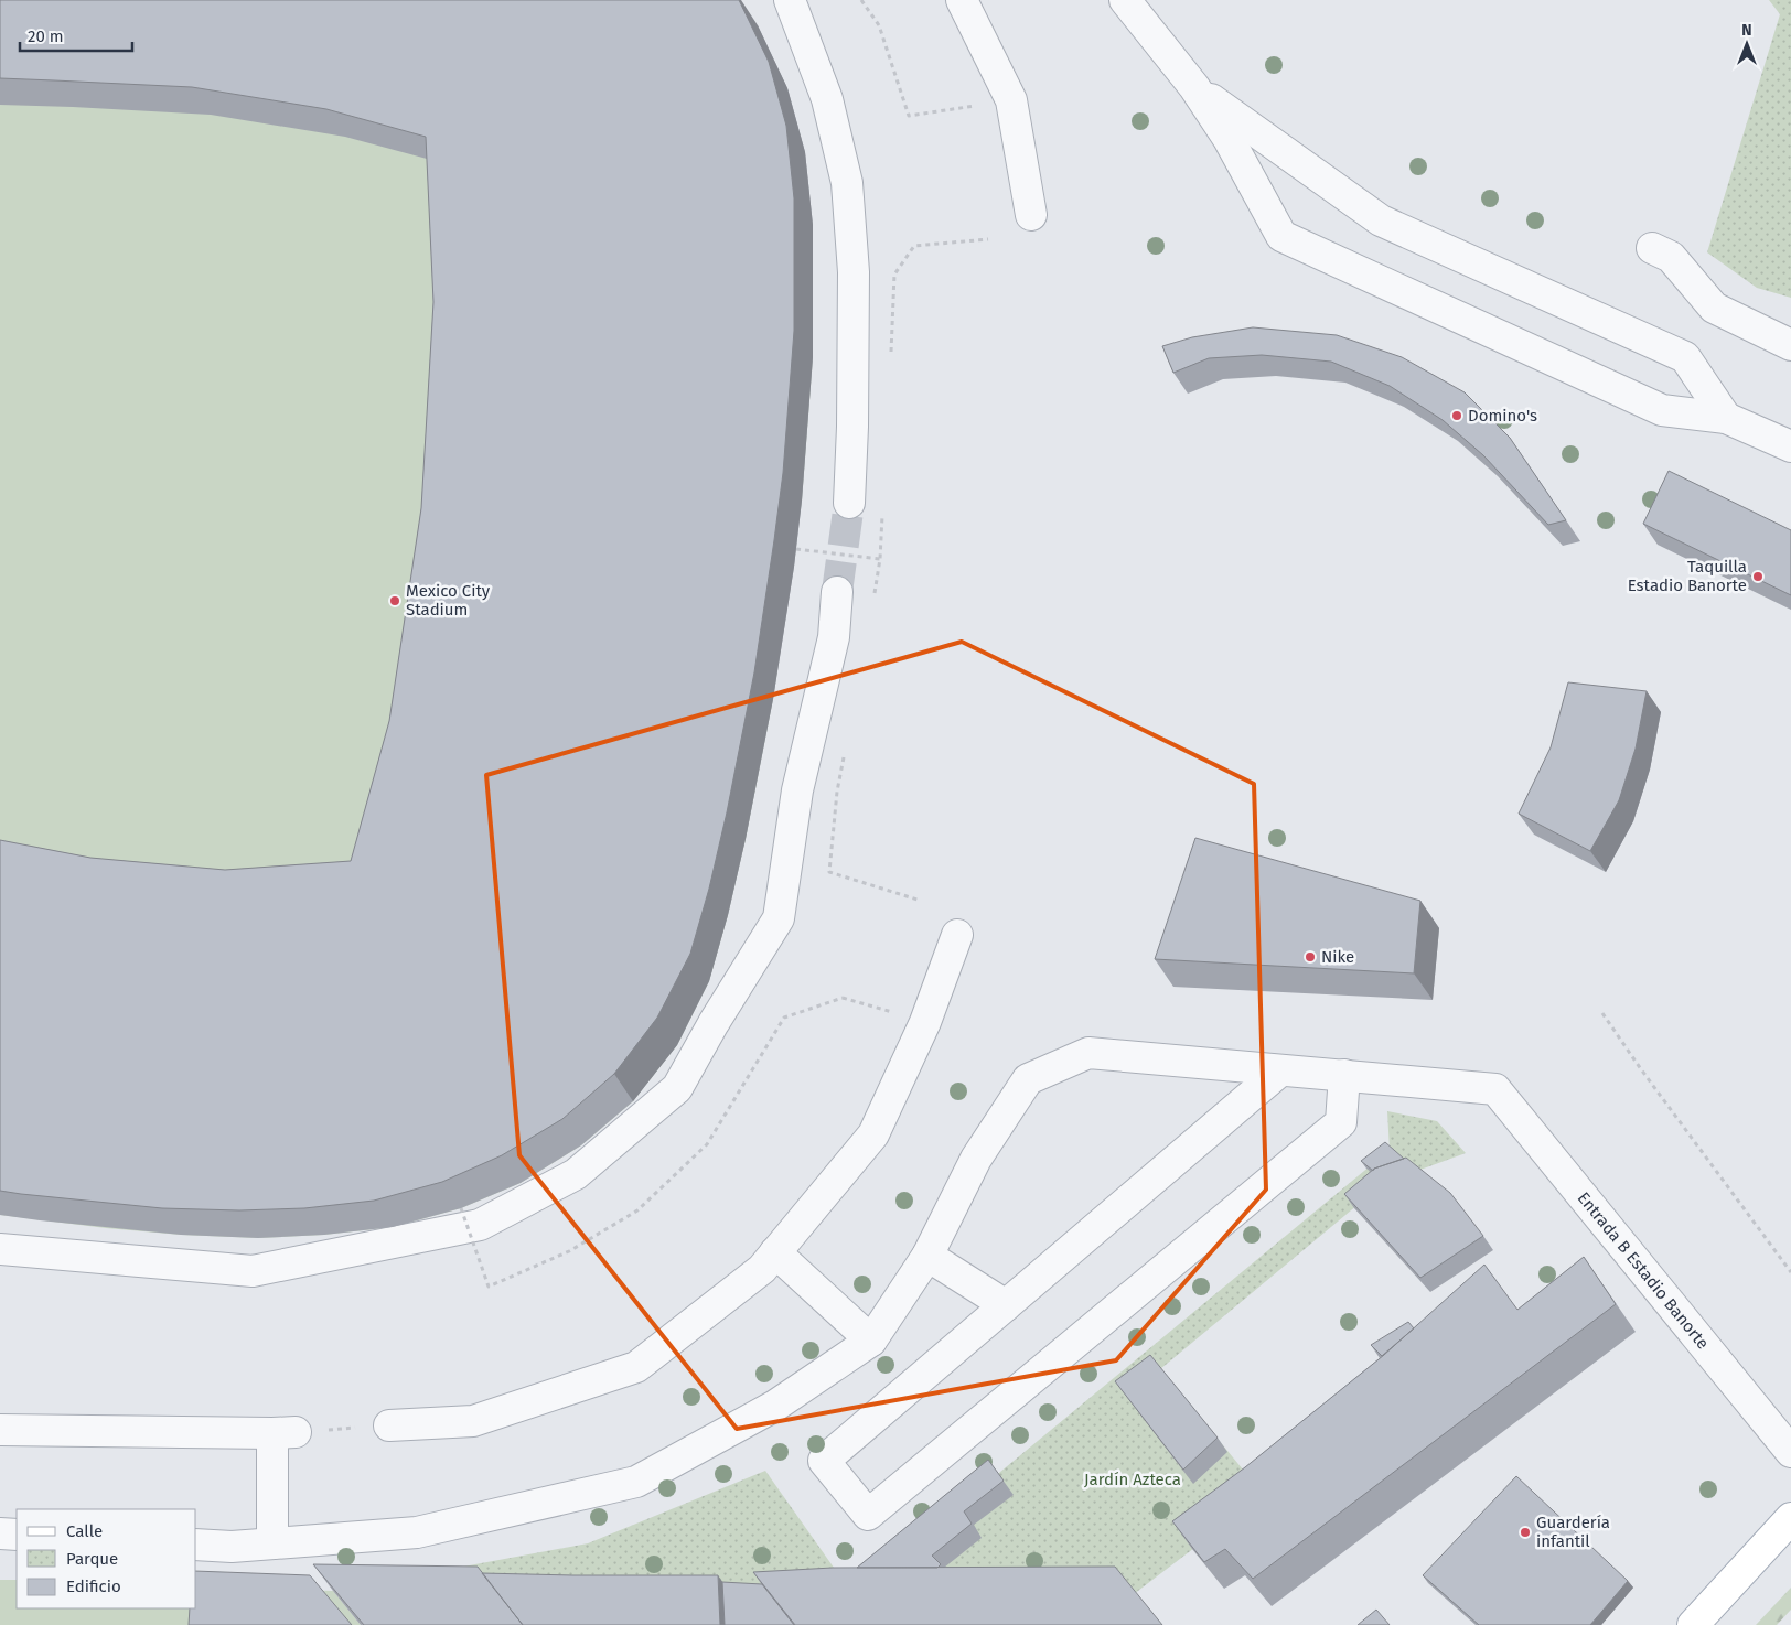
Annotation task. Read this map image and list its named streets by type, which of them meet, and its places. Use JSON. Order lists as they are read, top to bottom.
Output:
{
  "streets": {
    "street": ["Entrada B Estadio Banorte"]
  },
  "parks": ["Jardín Azteca"],
  "places": [
    "Domino's",
    "Taquilla Estadio Banorte",
    "Mexico City Stadium",
    "Nike",
    "Guardería infantil"
  ],
  "legend": ["Calle", "Parque", "Edificio"],
  "scale_bar": "20 m",
  "north": "top"
}
